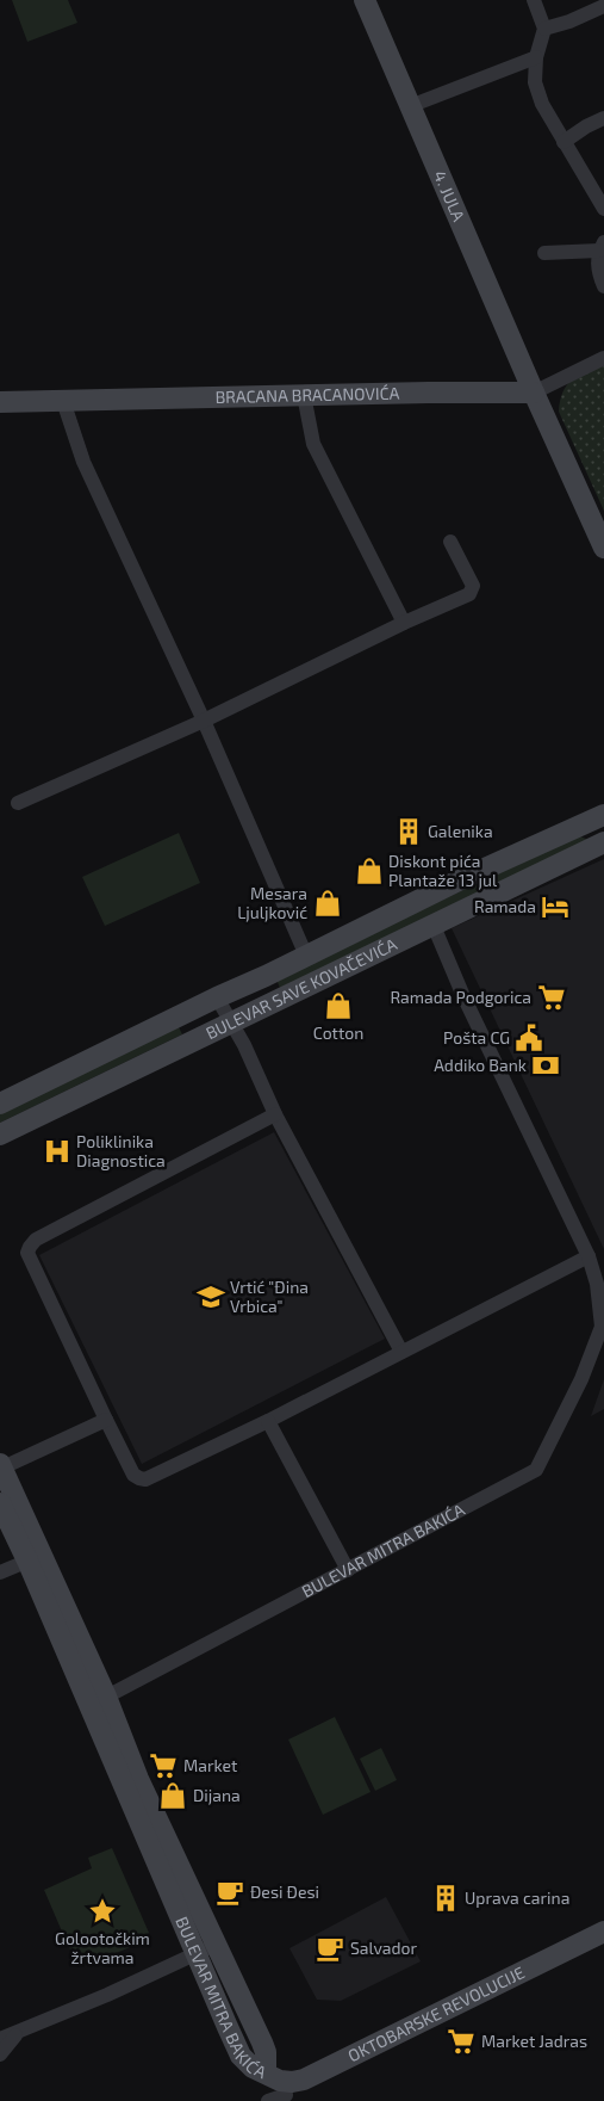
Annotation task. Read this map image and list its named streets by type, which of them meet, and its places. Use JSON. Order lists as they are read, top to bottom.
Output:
{
  "streets": {
    "street": [
      "4. JULA",
      "BRACANA BRACANOVIĆA",
      "BULEVAR SAVE KOVAČEVIĆA",
      "BULEVAR MITRA BAKIĆA",
      "OKTOBARSKE REVOLUCIJE"
    ]
  },
  "crossings": [
    ["4. JULA", "BRACANA BRACANOVIĆA"]
  ],
  "places": {
    "building": ["Galenika", "Uprava carina"],
    "shop": [
      "Diskont pića Plantaže 13 jul",
      "Mesara Ljuljković",
      "Cotton",
      "Dijana"
    ],
    "hotel": ["Ramada"],
    "supermarket": ["Ramada Podgorica", "Market", "Market Jadras"],
    "public building": ["Pošta CG"],
    "bank": ["Addiko Bank"],
    "hospital": ["Poliklinika Diagnostica"],
    "school or university": ["Vrtić \"Đina Vrbica\""],
    "cafe": ["Đesi Đesi", "Salvador"],
    "place": ["Golootočkim žrtvama"]
  }
}
